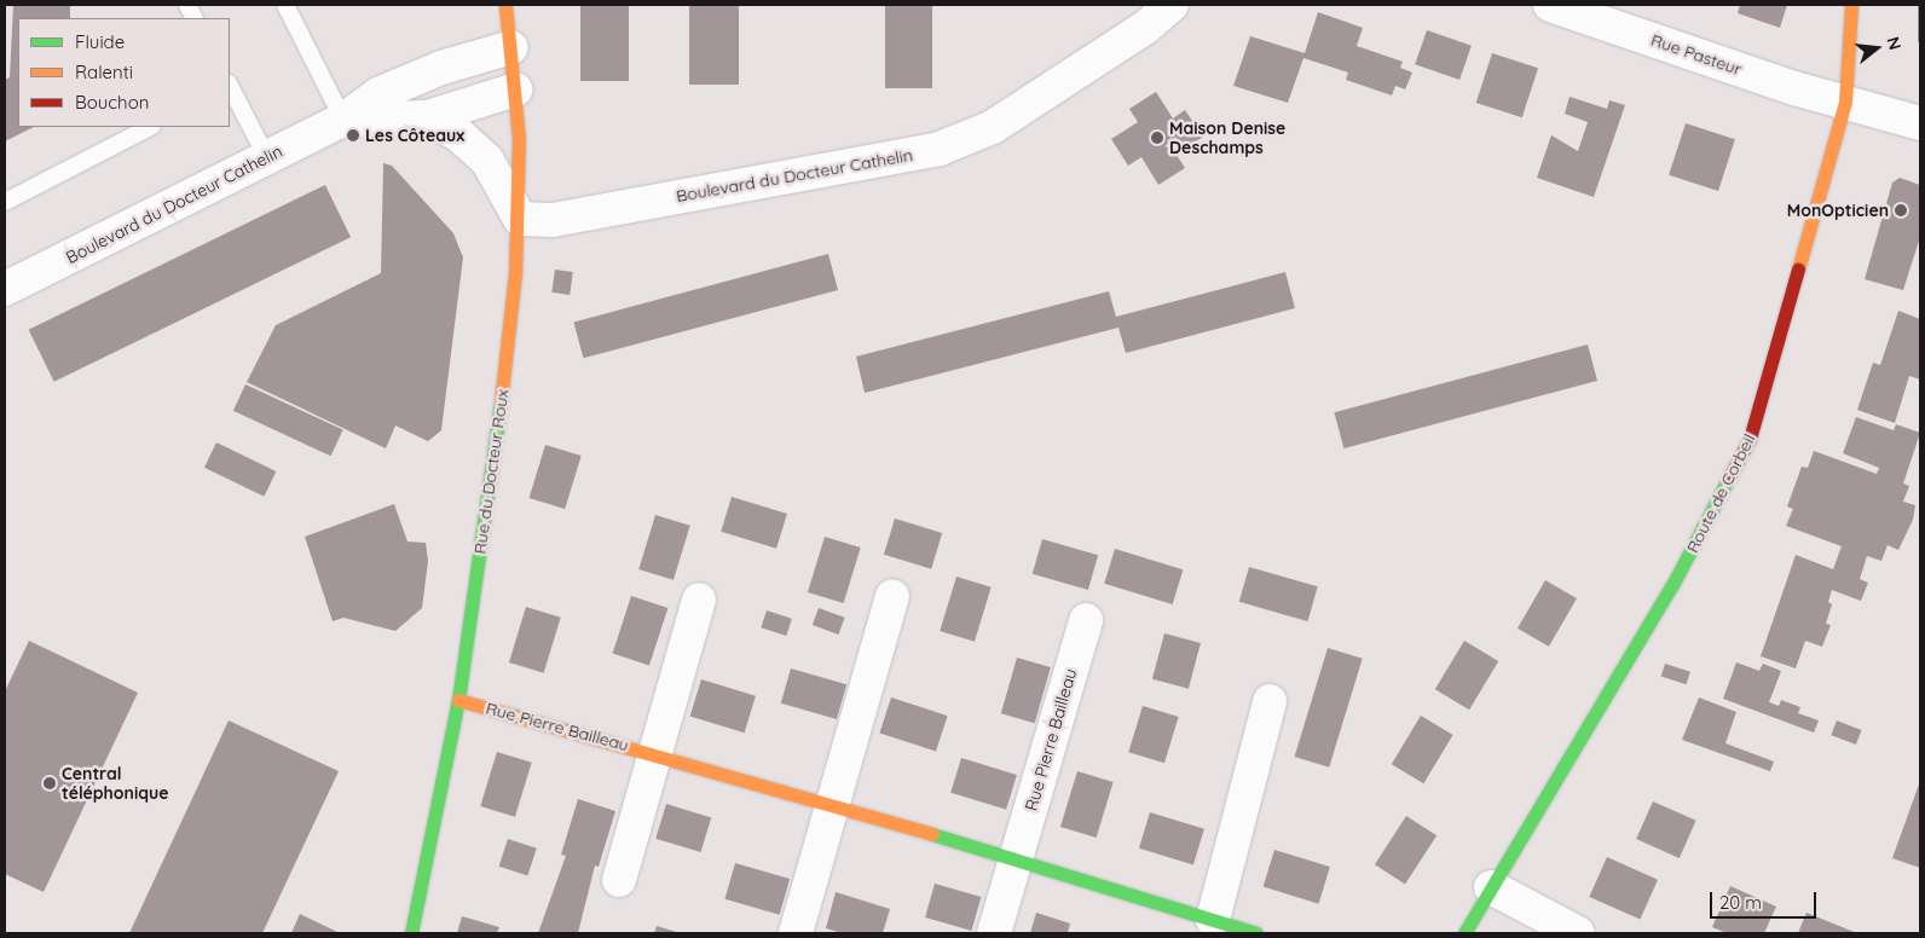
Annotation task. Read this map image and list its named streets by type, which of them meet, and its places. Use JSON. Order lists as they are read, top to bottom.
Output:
{
  "streets": {
    "street": [
      "Rue Pasteur",
      "Boulevard du Docteur Cathelin",
      "Rue du Docteur Roux",
      "Route de Corbeil",
      "Rue Pierre Bailleau"
    ]
  },
  "crossings": [
    ["Rue Pasteur", "Route de Corbeil"],
    ["Boulevard du Docteur Cathelin", "Rue du Docteur Roux"],
    ["Rue du Docteur Roux", "Rue Pierre Bailleau"]
  ],
  "places": [
    "Les Côteaux",
    "Maison Denise Deschamps",
    "MonOpticien",
    "Central téléphonique"
  ],
  "legend": ["Fluide", "Ralenti", "Bouchon"],
  "scale_bar": "20 m",
  "north": "right"
}
